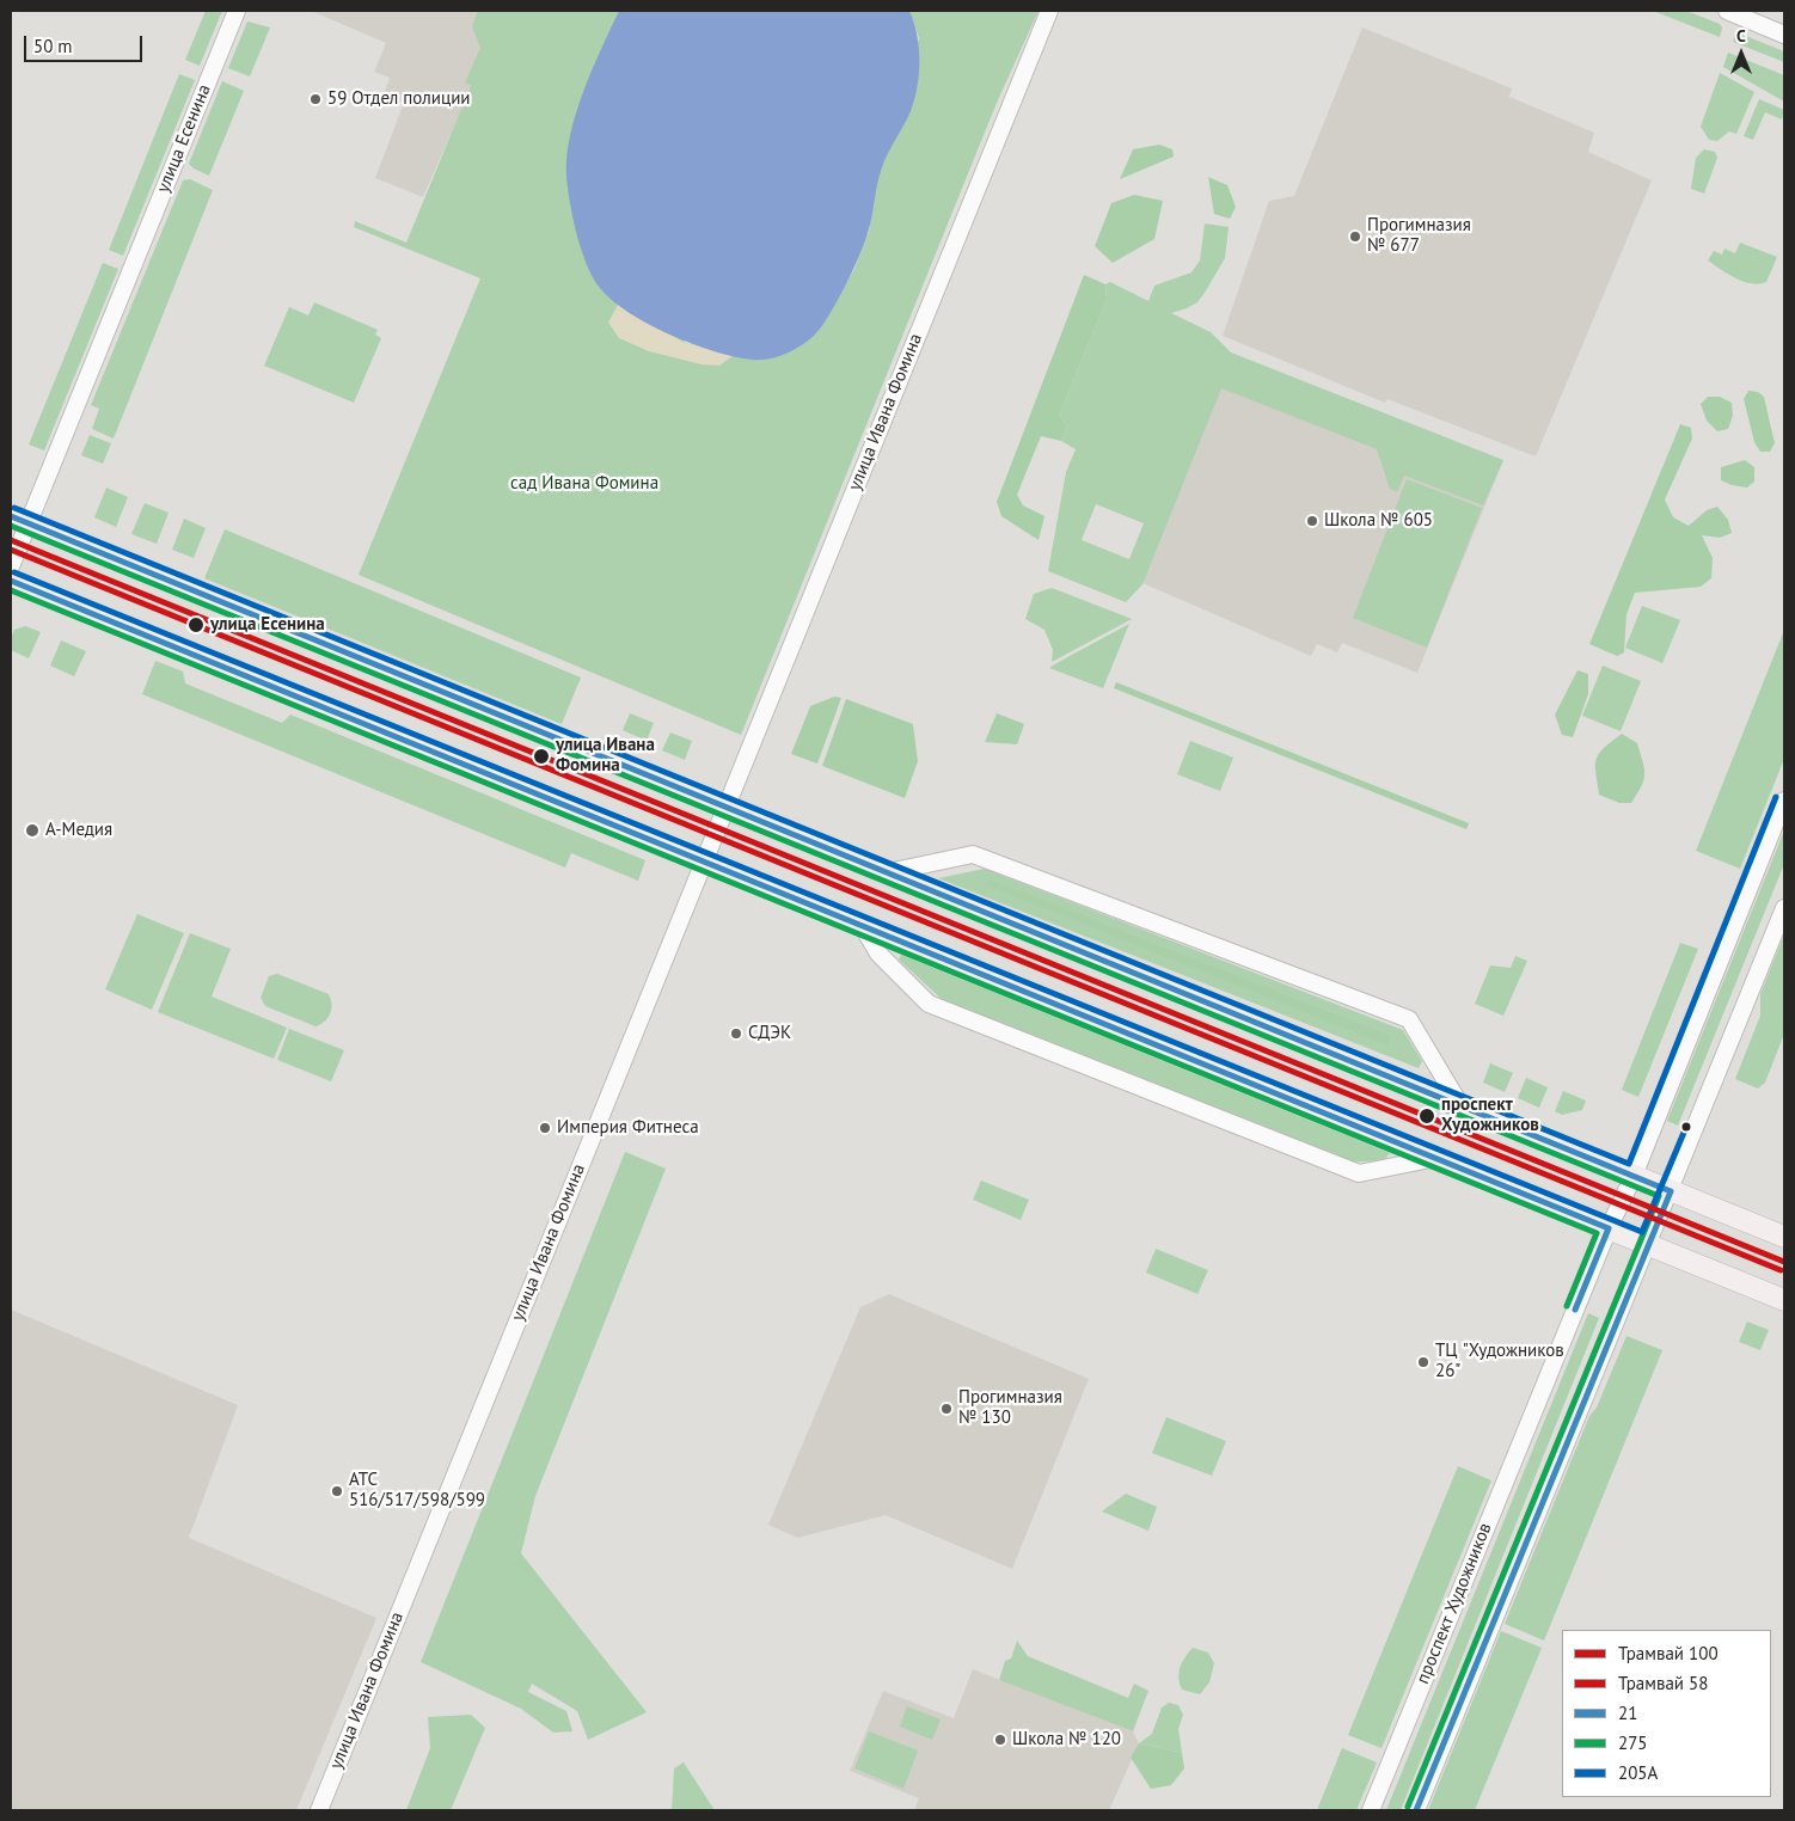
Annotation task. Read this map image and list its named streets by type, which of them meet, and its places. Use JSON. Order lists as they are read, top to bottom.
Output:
{
  "streets": {
    "street": ["улица Есенина", "улица Ивана Фомина", "проспект Художников"]
  },
  "parks": ["сад Ивана Фомина"],
  "places": [
    "59 Отдел полиции",
    "Прогимназия № 677",
    "Школа № 605",
    "улица Есенина",
    "улица Ивана Фомина",
    "А-Медия",
    "СДЭК",
    "проспект Художников",
    "Империя Фитнеса",
    "ТЦ \"Художников 26\"",
    "Прогимназия № 130",
    "АТС 516/517/598/599",
    "Школа № 120"
  ],
  "lines": [
    "transit line 205А",
    "transit line 21",
    "transit line 275",
    "tram line 100",
    "tram line 58"
  ],
  "legend": [
    "Трамвай 100",
    "Трамвай 58",
    "21",
    "275",
    "205А"
  ],
  "scale_bar": "50 m",
  "north": "top"
}
